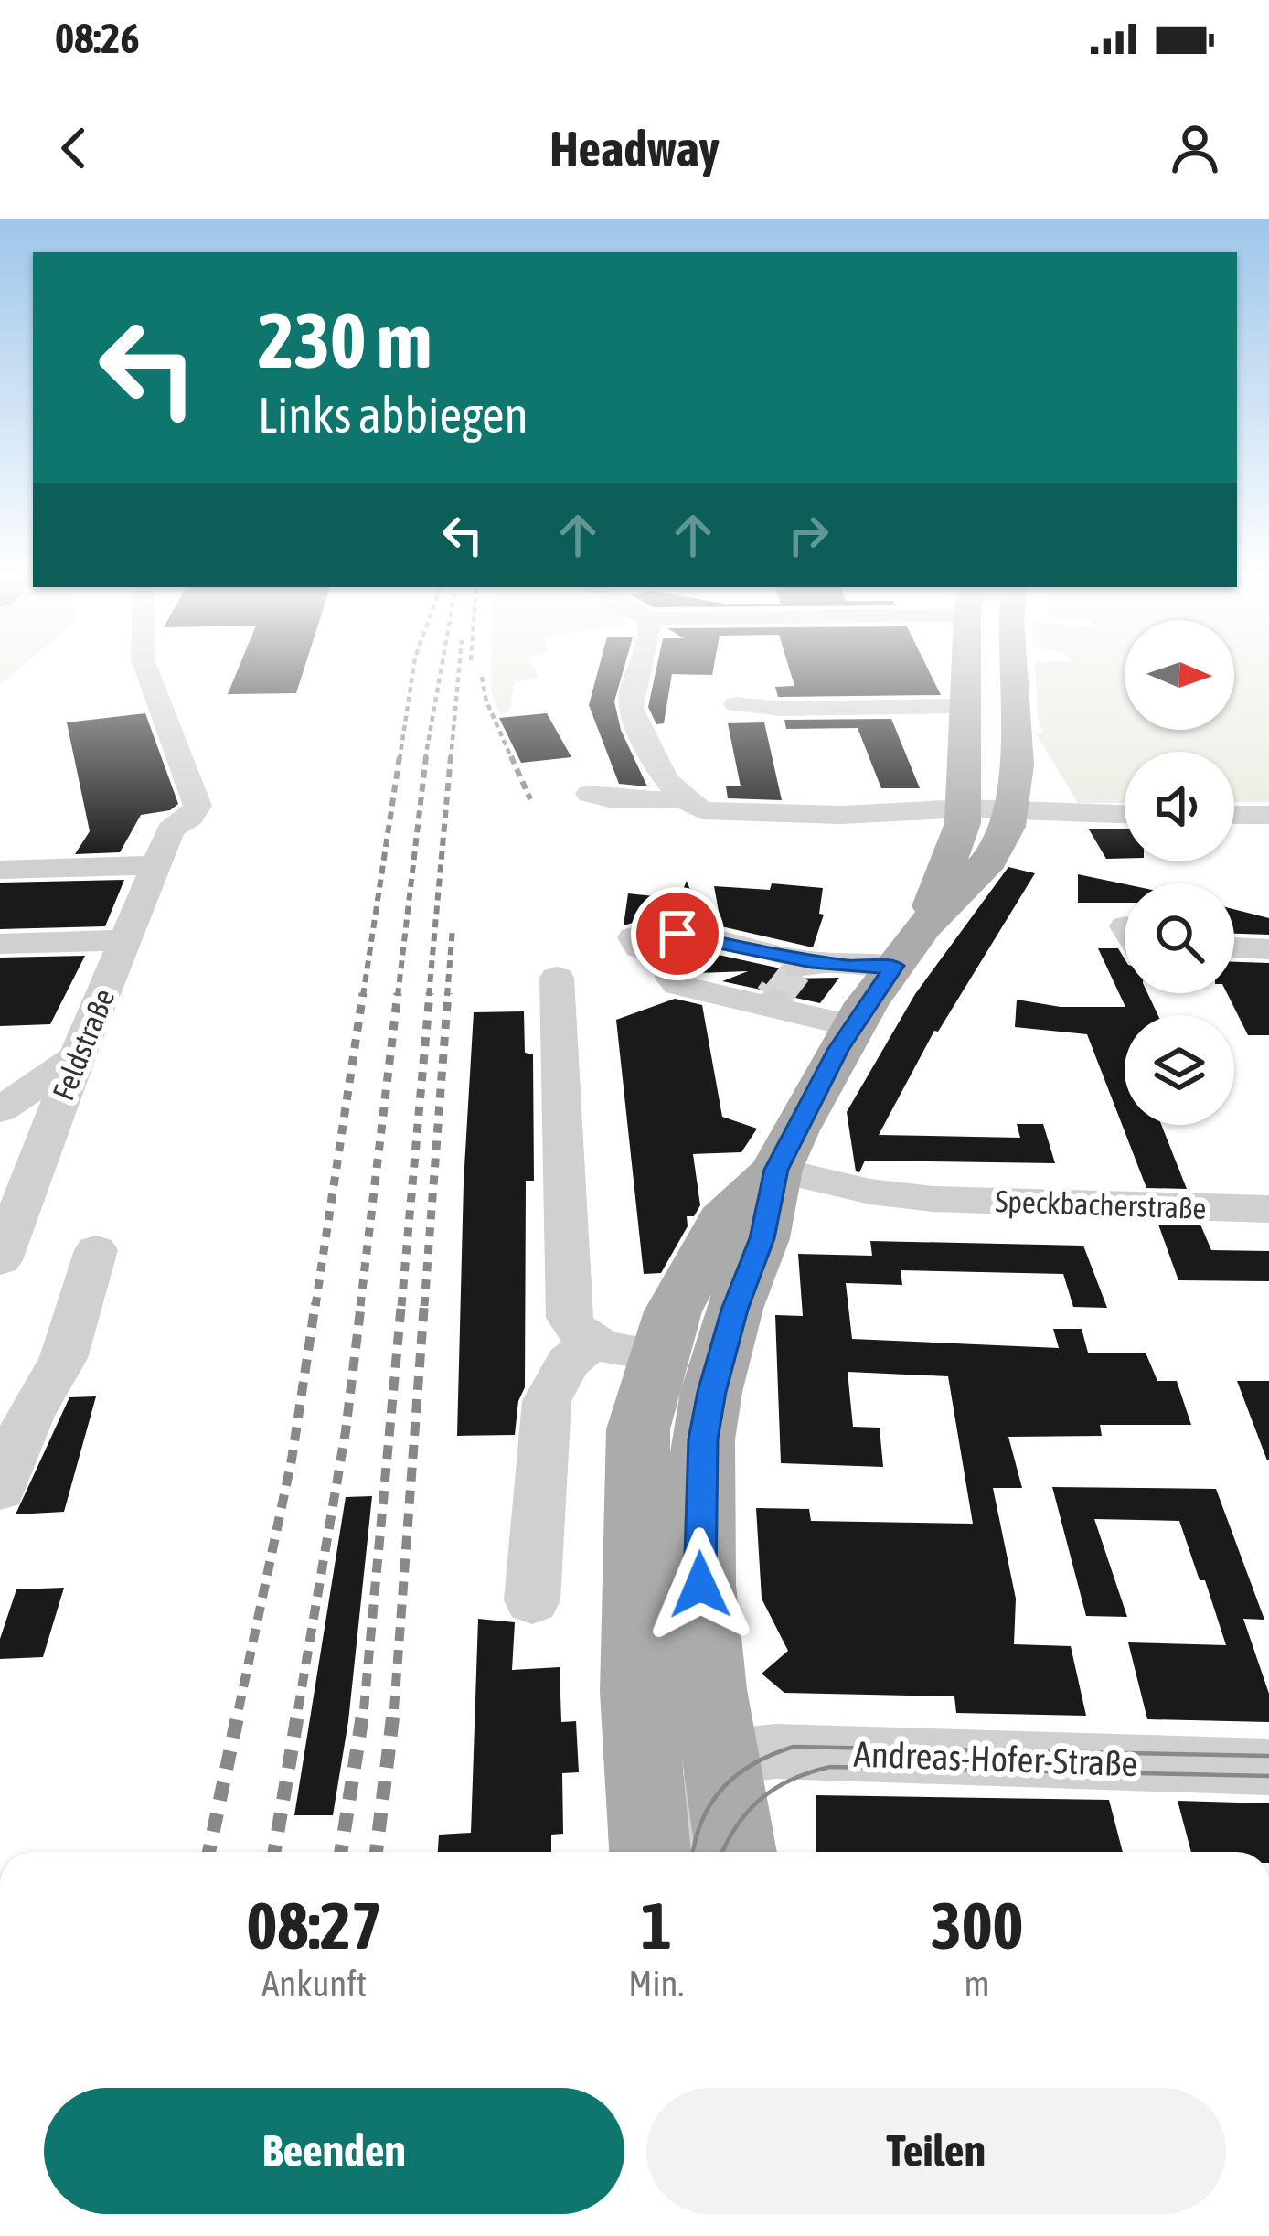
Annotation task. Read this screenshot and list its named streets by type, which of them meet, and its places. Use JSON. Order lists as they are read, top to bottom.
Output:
{
  "streets": {
    "street": ["Feldstraße", "Speckbacherstraße", "Andreas-Hofer-Straße"]
  },
  "north": "right",
  "page": {
    "status": "08:26",
    "header": "Headway",
    "turn": ["230 m", "Links abbiegen"],
    "eta": [
      "08:27",
      "Ankunft",
      "1",
      "Min.",
      "300",
      "m"
    ],
    "buttons": ["Beenden", "Teilen"]
  }
}
